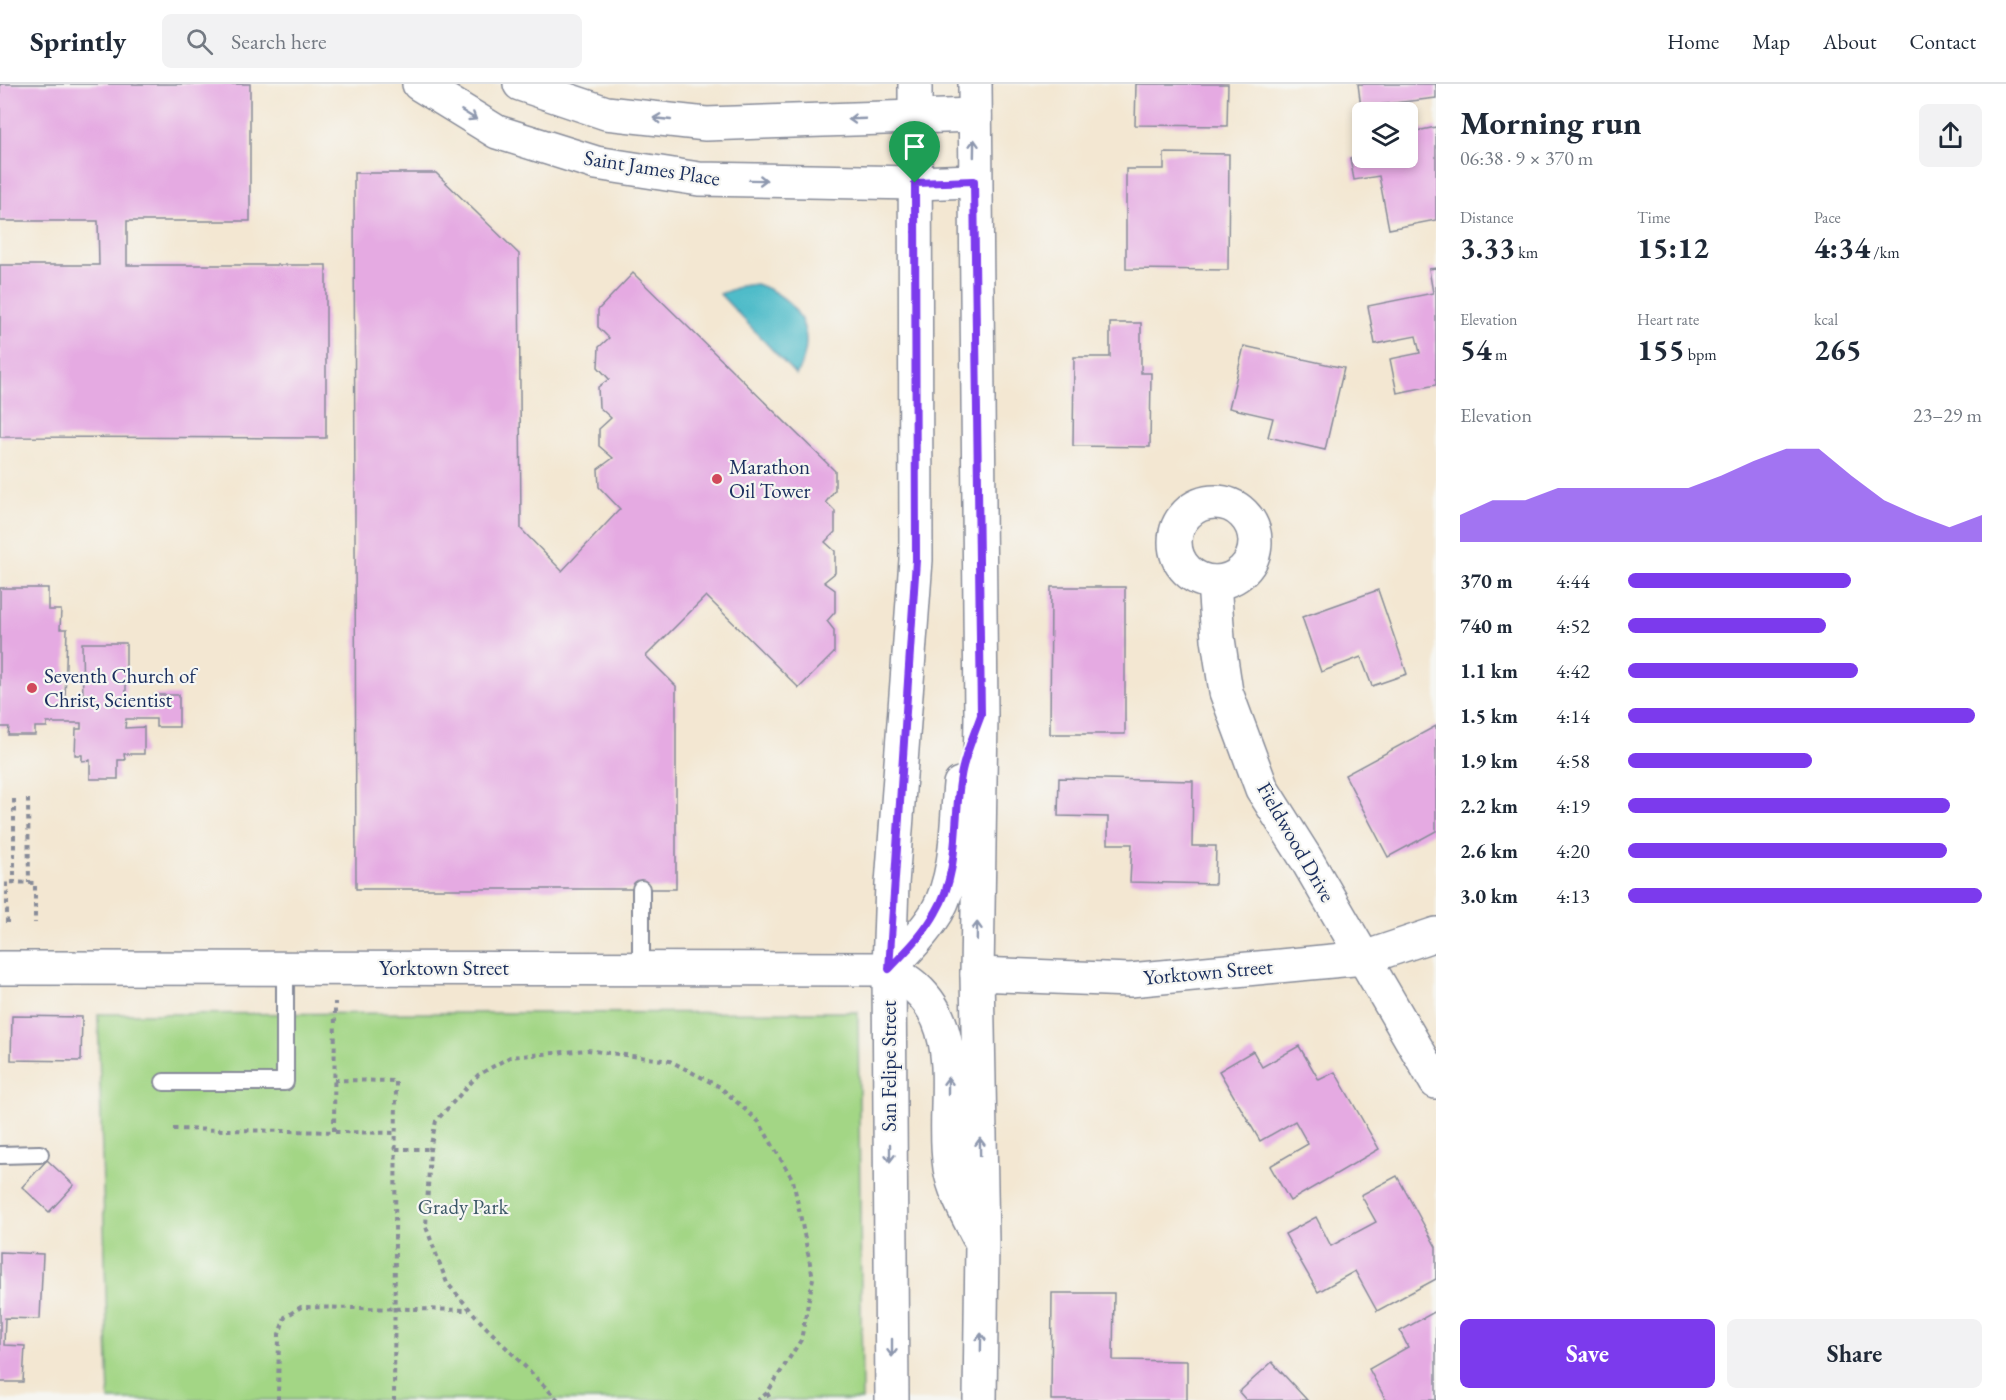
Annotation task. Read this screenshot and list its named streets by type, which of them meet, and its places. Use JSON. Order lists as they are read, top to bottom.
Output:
{
  "streets": {
    "main road": [
      "Saint James Place",
      "Fieldwood Drive",
      "Yorktown Street",
      "San Felipe Street"
    ]
  },
  "crossings": [
    ["Saint James Place", "San Felipe Street"],
    ["Fieldwood Drive", "Yorktown Street"],
    ["Yorktown Street", "San Felipe Street"]
  ],
  "parks": ["Grady Park"],
  "places": ["Marathon Oil Tower", "Seventh Church of Christ, Scientist"],
  "page": {
    "header": "Sprintly",
    "search": "Search here",
    "nav": [
      "Home",
      "Map",
      "About",
      "Contact"
    ],
    "heading": ["Morning run", "06:38 · 9 × 370 m"],
    "stats": [
      ["Distance", "3.33 km"],
      ["Time", "15:12"],
      ["Pace", "4:34 /km"],
      ["Elevation", "54 m"],
      ["Heart rate", "155 bpm"],
      ["kcal", "265"]
    ],
    "chart": ["Elevation", "23–29 m"],
    "list": [
      {
        "name": "370 m",
        "note": "4:44"
      },
      {
        "name": "740 m",
        "note": "4:52"
      },
      {
        "name": "1.1 km",
        "note": "4:42"
      },
      {
        "name": "1.5 km",
        "note": "4:14"
      },
      {
        "name": "1.9 km",
        "note": "4:58"
      },
      {
        "name": "2.2 km",
        "note": "4:19"
      },
      {
        "name": "2.6 km",
        "note": "4:20"
      },
      {
        "name": "3.0 km",
        "note": "4:13"
      }
    ],
    "buttons": ["Save", "Share"]
  }
}
